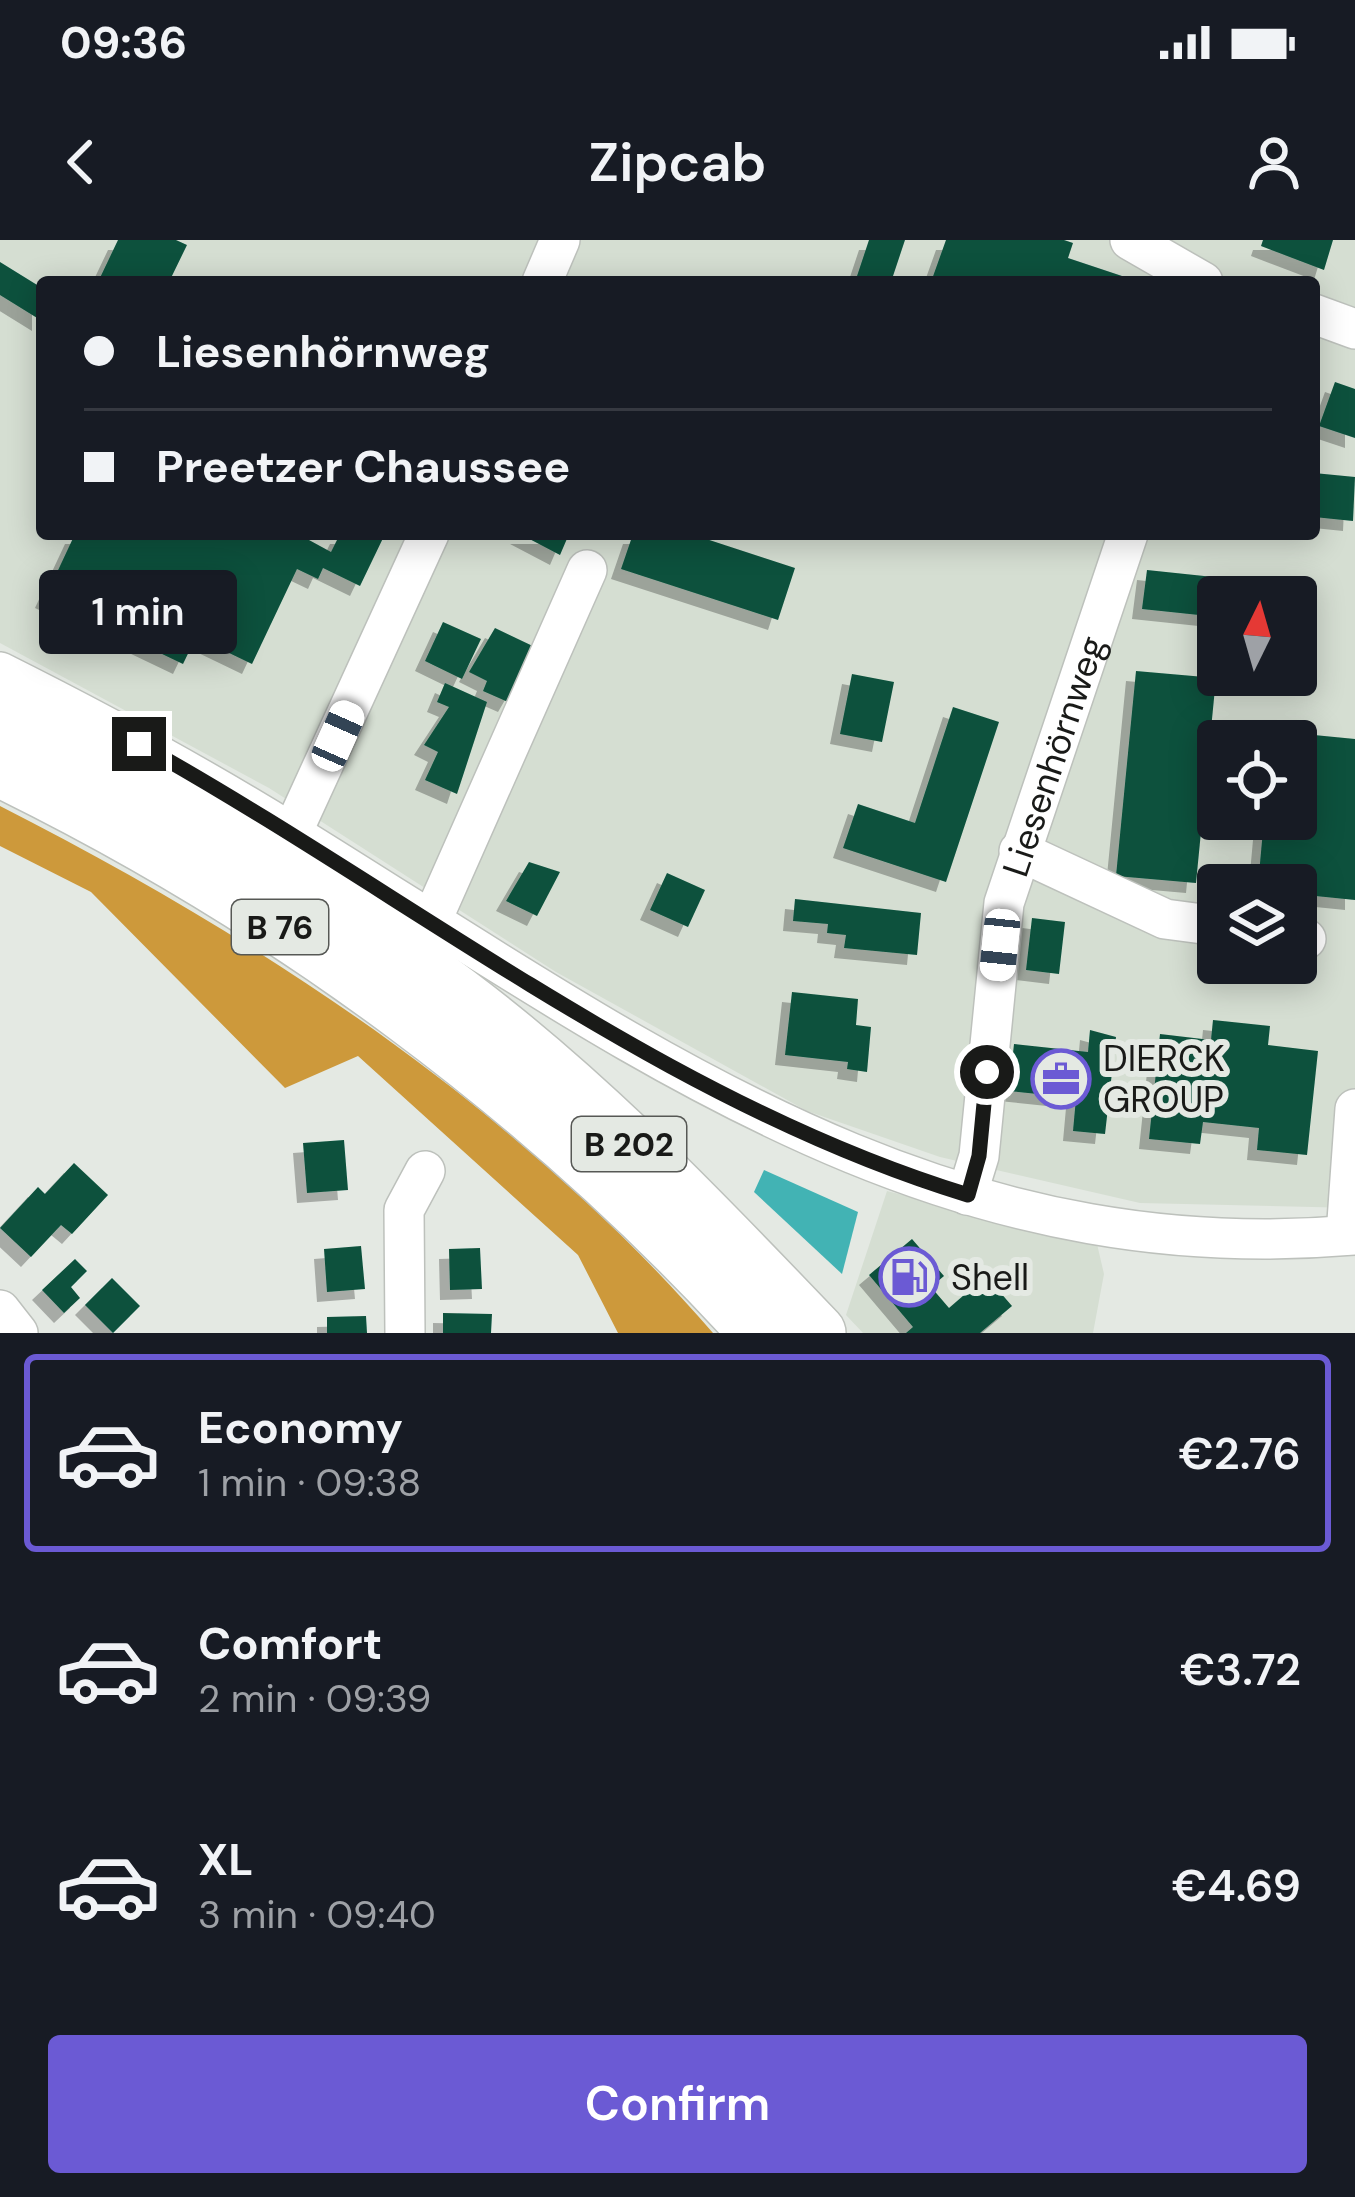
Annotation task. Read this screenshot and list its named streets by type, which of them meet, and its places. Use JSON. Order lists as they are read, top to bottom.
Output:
{
  "streets": {
    "highway": ["B 76", "B 202"],
    "street": ["Liesenhörnweg"]
  },
  "crossings": [
    ["B 76", "B 202"]
  ],
  "places": {
    "office": ["DIERCK GROUP"],
    "fuel station": ["Shell"]
  },
  "north": "top",
  "page": {
    "status": "09:36",
    "header": "Zipcab",
    "banner": ["Liesenhörnweg", "Preetzer Chaussee"],
    "bubble": "1 min",
    "list": [
      {
        "name": "Economy",
        "note": "1 min · 09:38",
        "value": "€2.76"
      },
      {
        "name": "Comfort",
        "note": "2 min · 09:39",
        "value": "€3.72"
      },
      {
        "name": "XL",
        "note": "3 min · 09:40",
        "value": "€4.69"
      }
    ],
    "buttons": "Confirm"
  }
}
